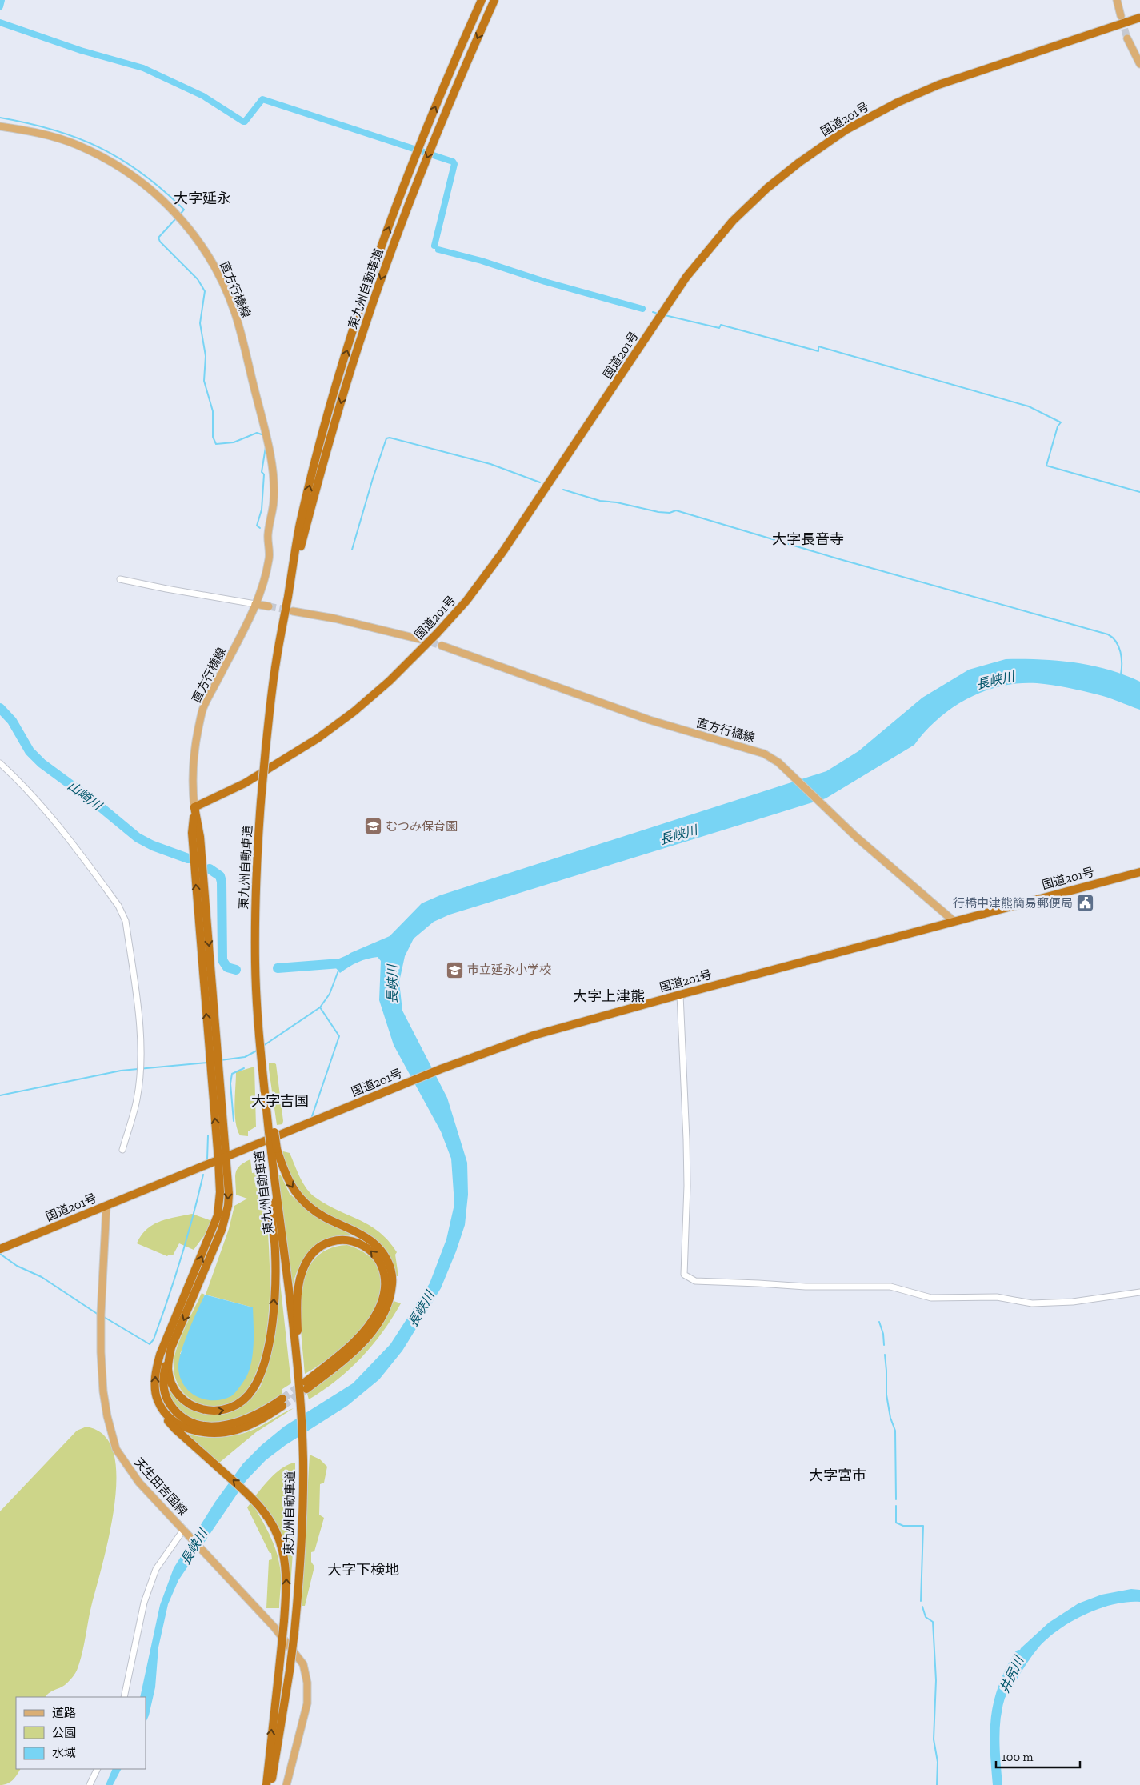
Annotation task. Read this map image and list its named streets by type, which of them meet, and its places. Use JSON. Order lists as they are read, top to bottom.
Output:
{
  "streets": {
    "highway": ["国道201号", "東九州自動車道"],
    "main road": ["直方行橋線", "天生田吉国線"]
  },
  "crossings": [
    ["国道201号", "直方行橋線"],
    ["国道201号", "天生田吉国線"]
  ],
  "districts": [
    "大字延永",
    "大字長音寺",
    "大字上津熊",
    "大字吉国",
    "大字宮市",
    "大字下検地"
  ],
  "water": ["長峡川", "山崎川", "井尻川"],
  "places": {
    "school or university": ["むつみ保育園", "市立延永小学校"],
    "public building": ["行橋中津熊簡易郵便局"]
  },
  "legend": ["道路", "公園", "水域"],
  "scale_bar": "100 m"
}
